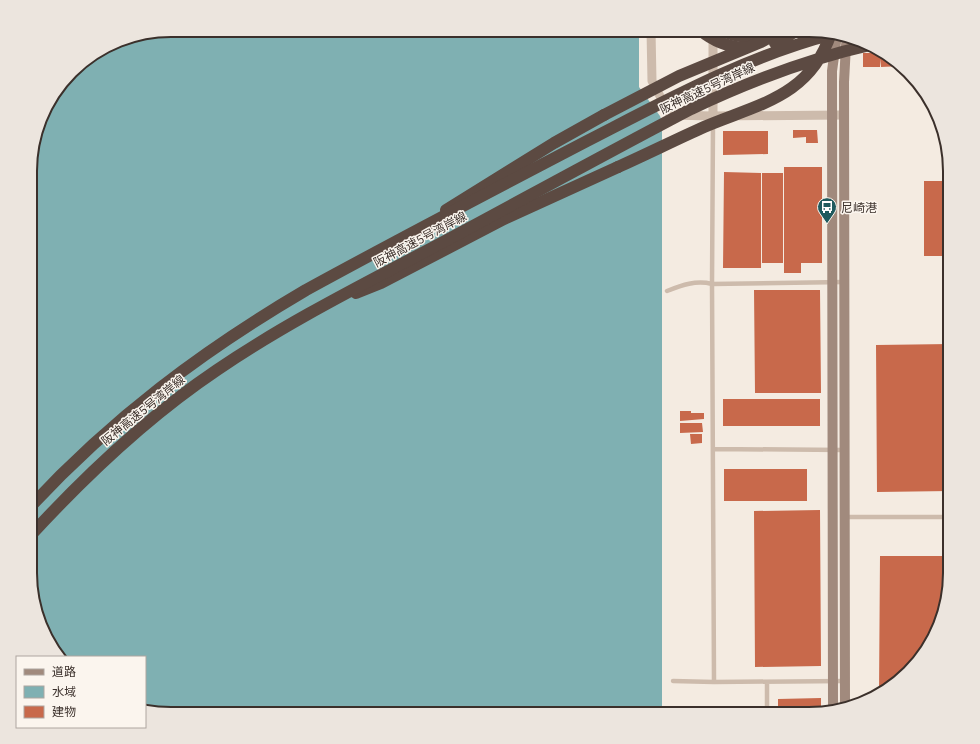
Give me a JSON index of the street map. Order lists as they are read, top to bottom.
{
  "streets": {
    "highway": ["阪神高速5号湾岸線"]
  },
  "places": {
    "bus stop": ["尼崎港"]
  },
  "legend": ["道路", "水域", "建物"]
}
